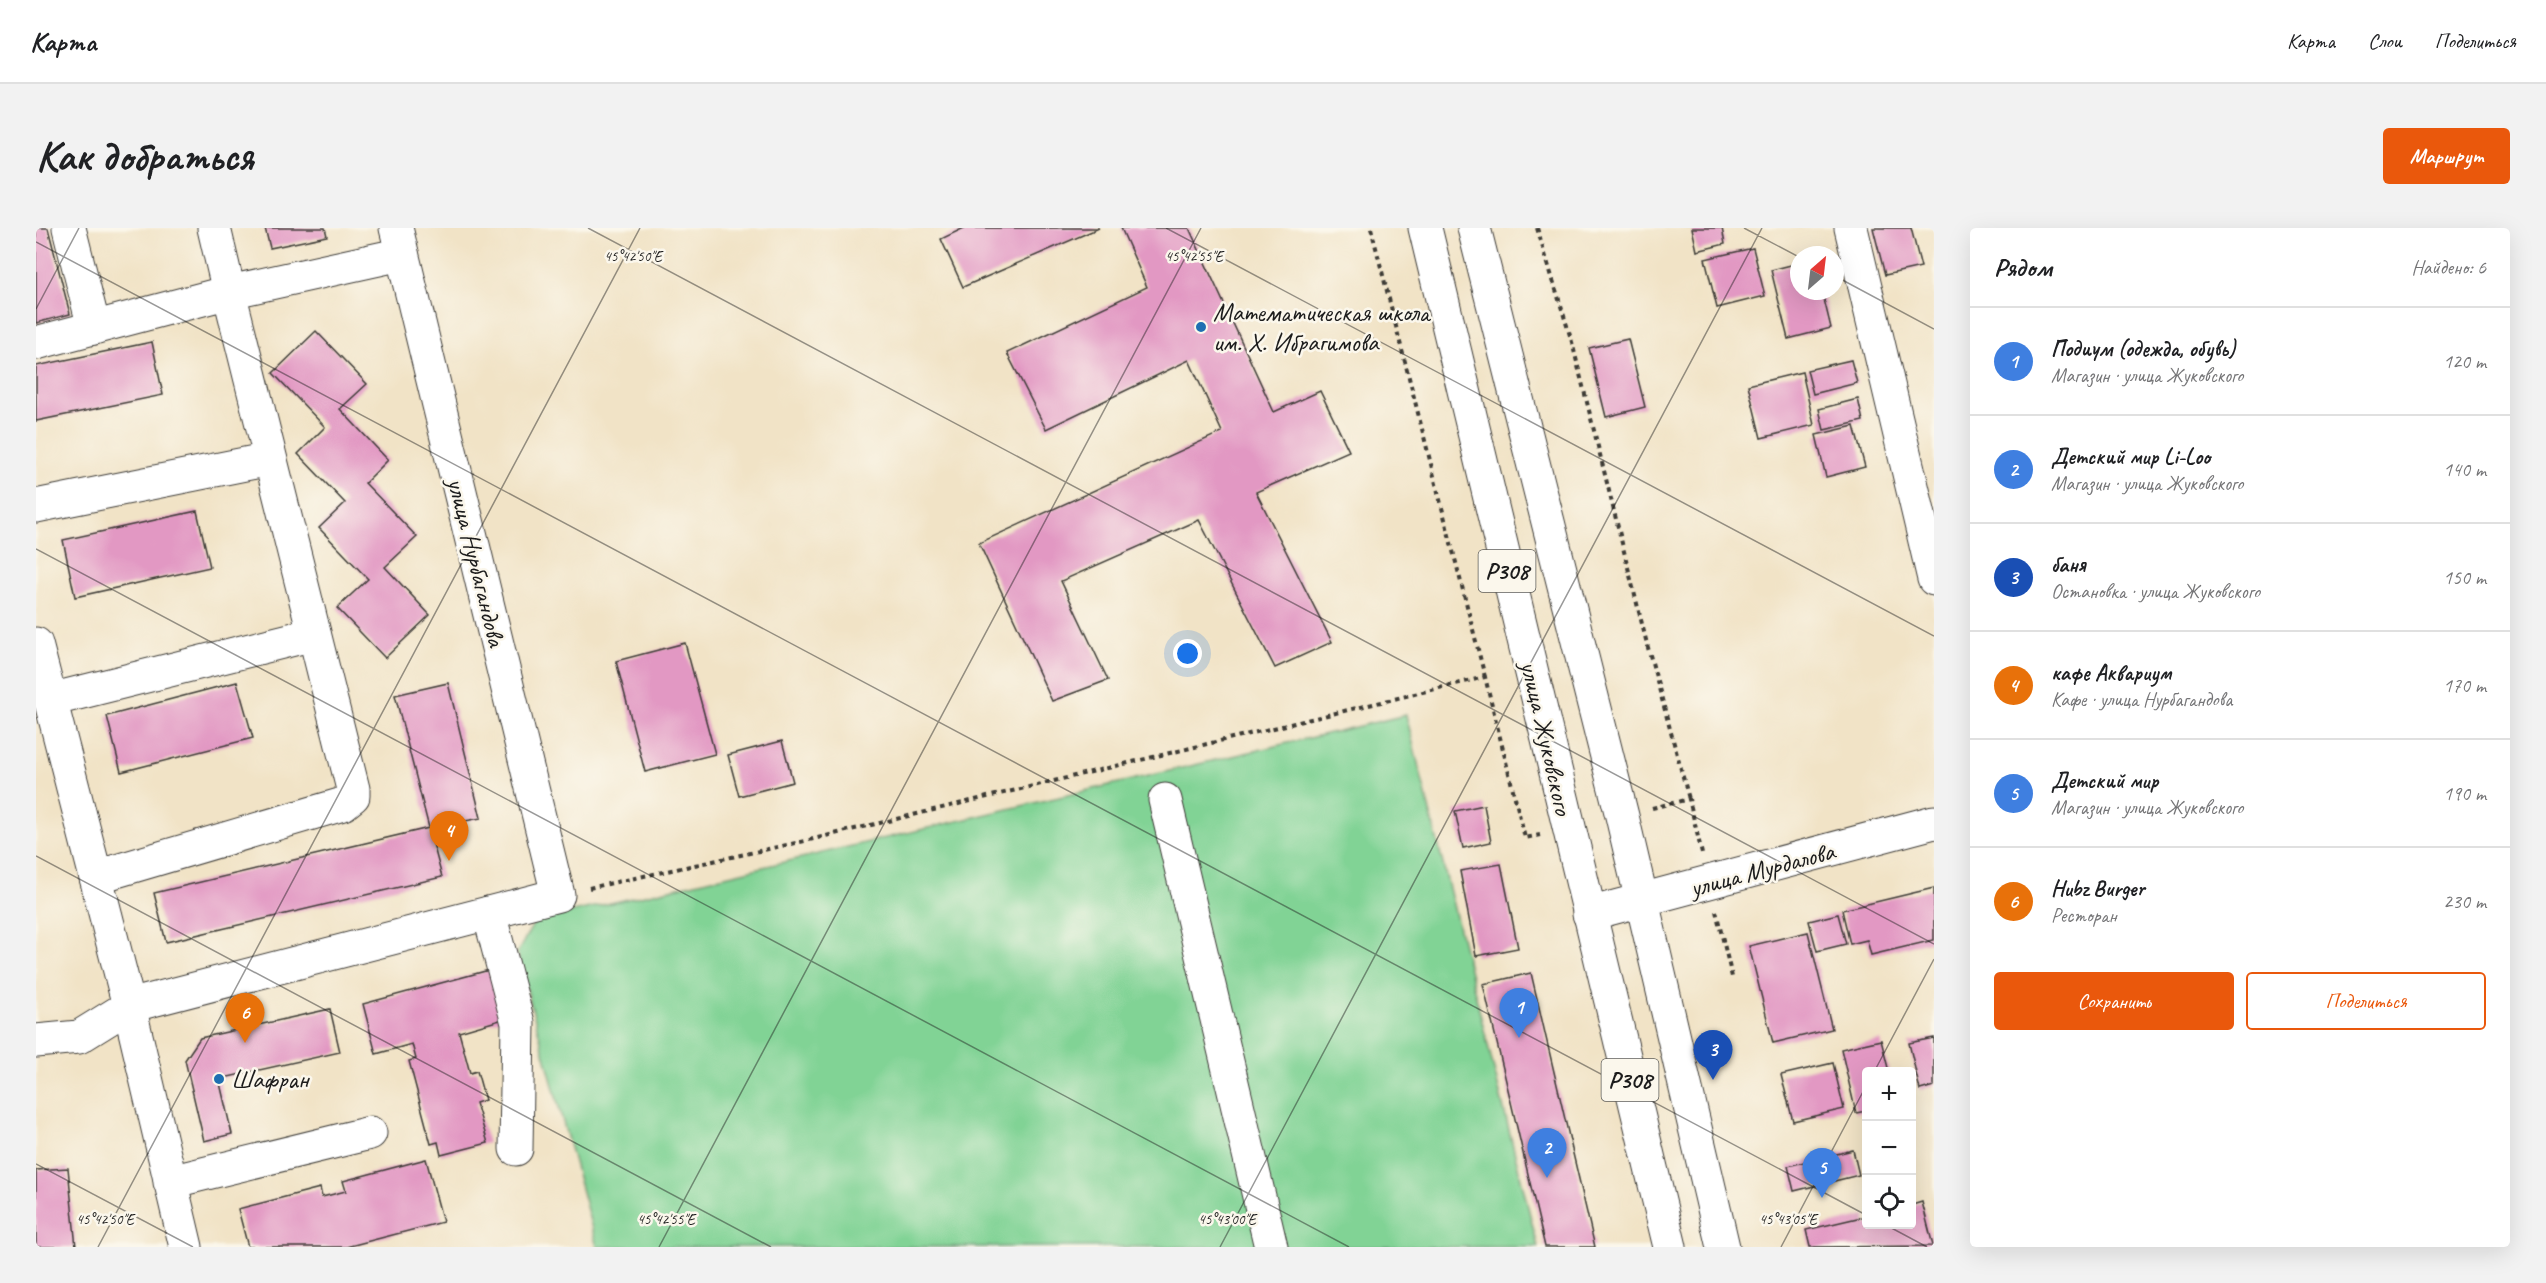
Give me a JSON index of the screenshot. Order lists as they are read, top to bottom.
{
  "streets": {
    "street": [
      "улица Нурбагандова",
      "P308",
      "улица Жуковского",
      "улица Мурдалова"
    ]
  },
  "crossings": [
    ["P308", "улица Мурдалова"],
    ["улица Жуковского", "улица Мурдалова"]
  ],
  "places": ["Математическая школа им. Х. Ибрагимова", "Шафран"],
  "north": "top right",
  "page": {
    "header": "Карта",
    "nav": ["Карта", "Слои", "Поделиться"],
    "buttons": [
      "Маршрут",
      ["Сохранить", "Поделиться"]
    ],
    "title": "Как добраться",
    "heading": ["Рядом", "Найдено: 6"],
    "list": [
      {
        "mark": "1",
        "name": "Подиум (одежда, обувь)",
        "note": "Магазин · улица Жуковского",
        "value": "120 m"
      },
      {
        "mark": "2",
        "name": "Детский мир Li-Loo",
        "note": "Магазин · улица Жуковского",
        "value": "140 m"
      },
      {
        "mark": "3",
        "name": "баня",
        "note": "Остановка · улица Жуковского",
        "value": "150 m"
      },
      {
        "mark": "4",
        "name": "кафе Аквариум",
        "note": "Кафе · улица Нурбагандова",
        "value": "170 m"
      },
      {
        "mark": "5",
        "name": "Детский мир",
        "note": "Магазин · улица Жуковского",
        "value": "190 m"
      },
      {
        "mark": "6",
        "name": "Hubz Burger",
        "note": "Ресторан",
        "value": "230 m"
      }
    ],
    "pins": [
      "4",
      "1",
      "6",
      "3",
      "2",
      "5"
    ],
    "map_buttons": ["+", "−"]
  },
  "coordinates": [
    "45°42'50\"E",
    "45°42'55\"E",
    "45°43'00\"E",
    "45°43'05\"E"
  ]
}
